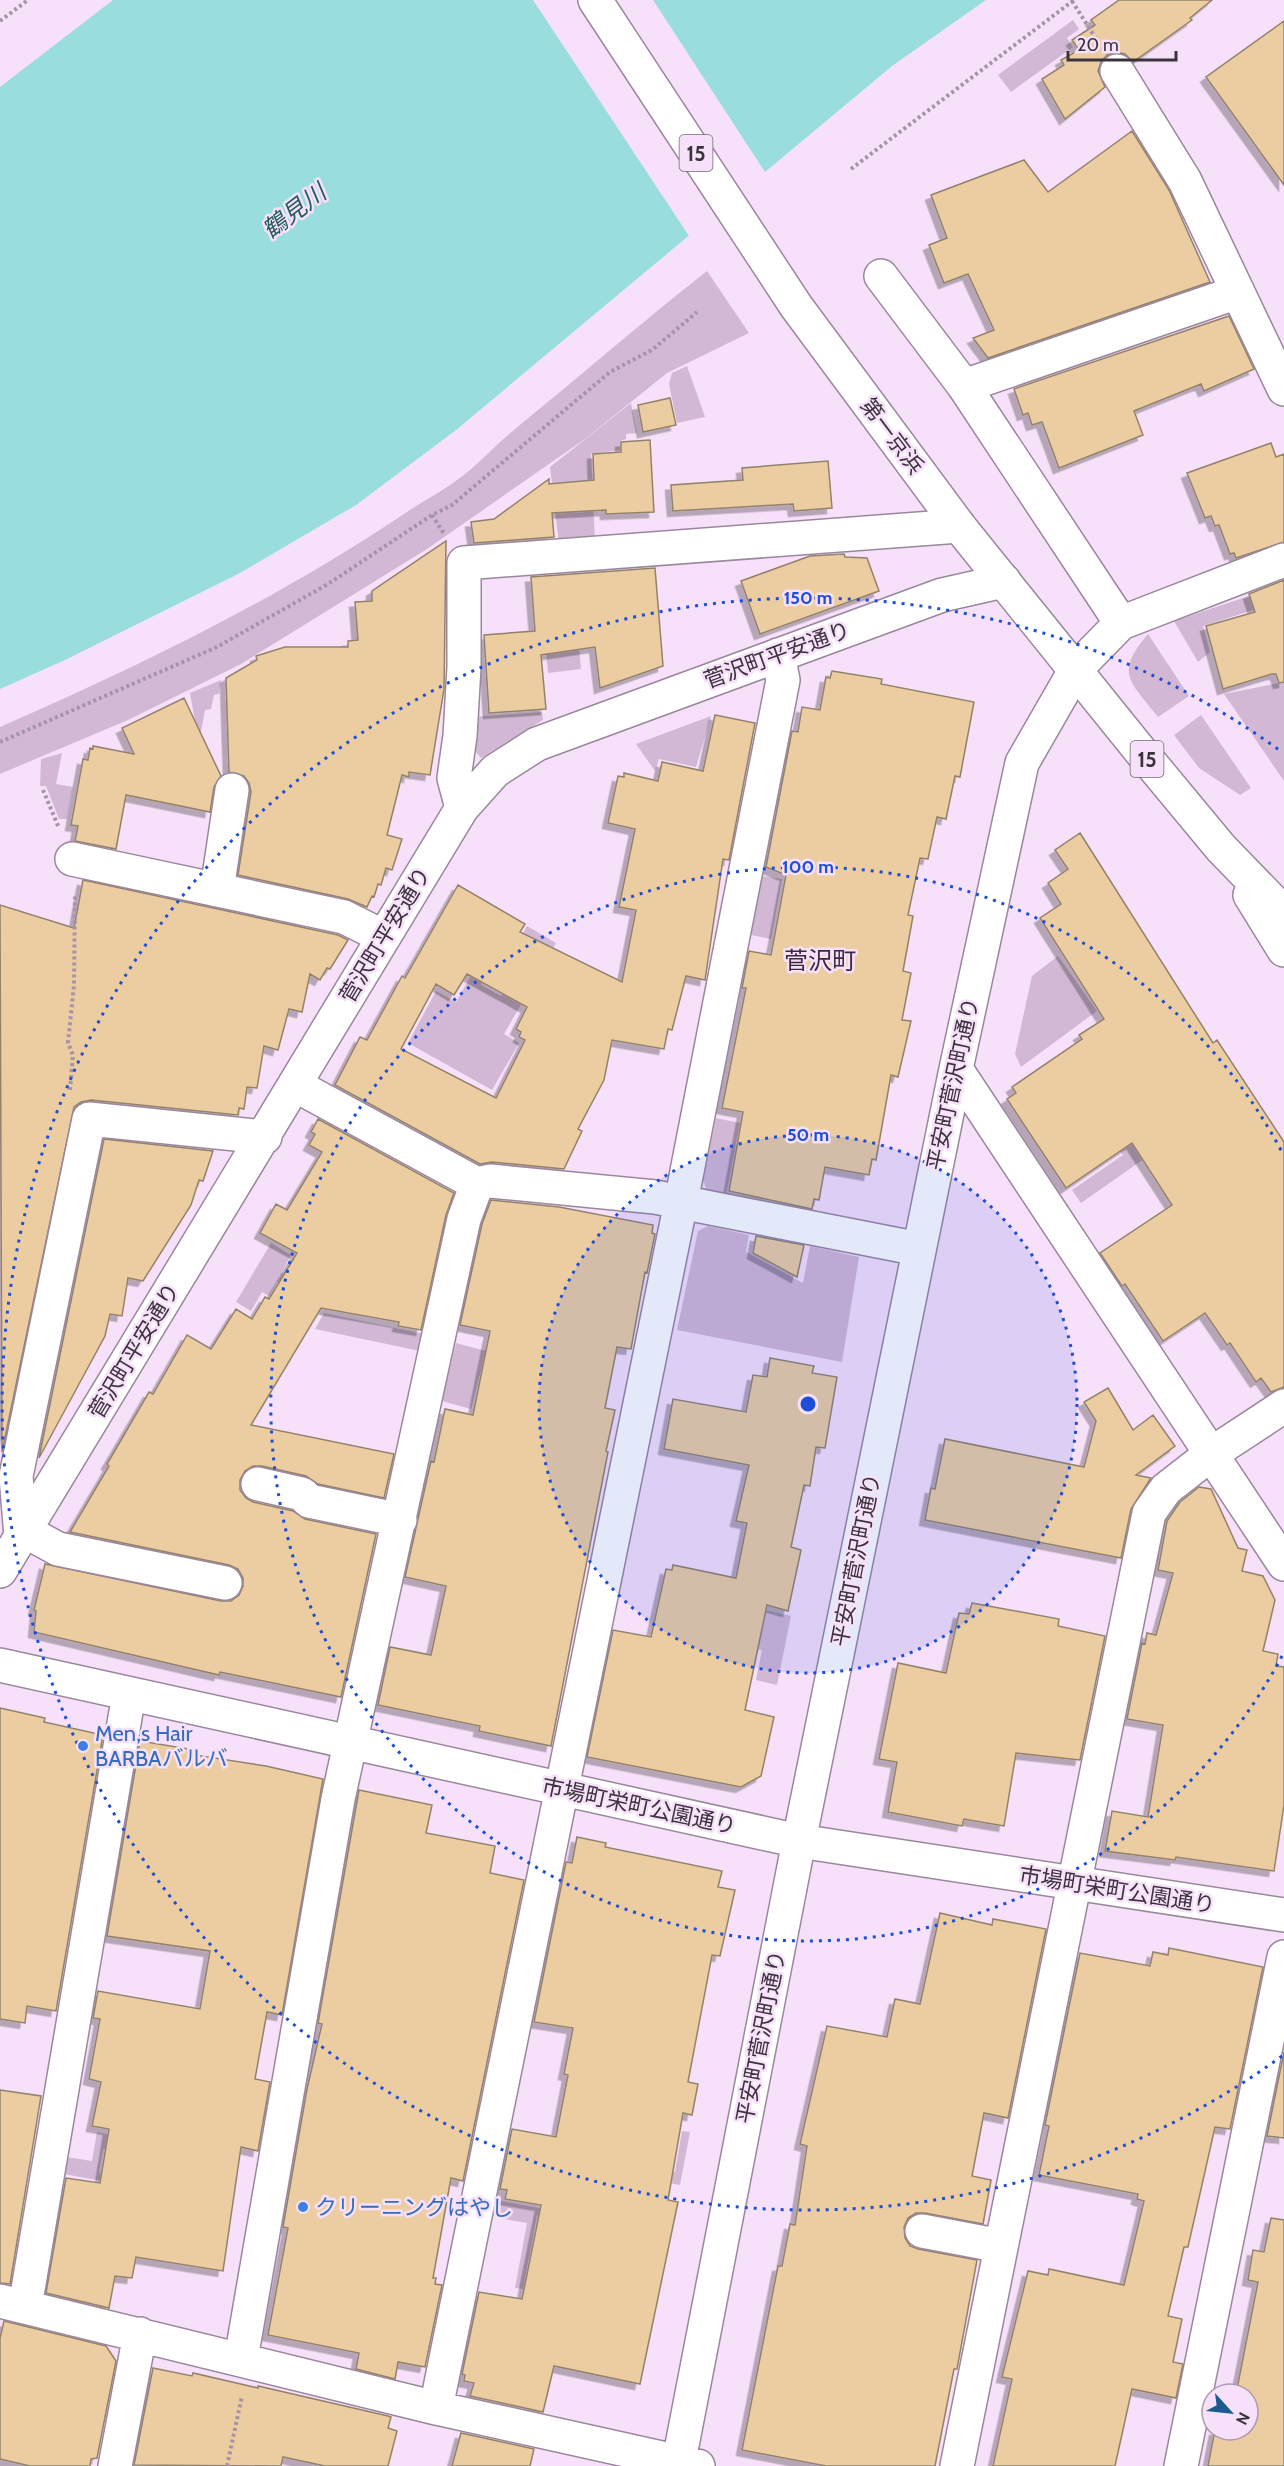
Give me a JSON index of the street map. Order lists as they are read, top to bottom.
{
  "streets": {
    "main road": [
      "15",
      "第一京浜",
      "菅沢町平安通り",
      "平安町菅沢町通り",
      "市場町栄町公園通り"
    ]
  },
  "crossings": [
    ["第一京浜", "菅沢町平安通り"],
    ["第一京浜", "平安町菅沢町通り"],
    ["平安町菅沢町通り", "市場町栄町公園通り"]
  ],
  "districts": ["菅沢町"],
  "water": ["鶴見川"],
  "places": ["Men,s Hair BARBAバルバ", "クリーニングはやし"],
  "scale_bar": "20 m",
  "north": "bottom right",
  "rings": ["150 m", "100 m", "50 m"]
}
